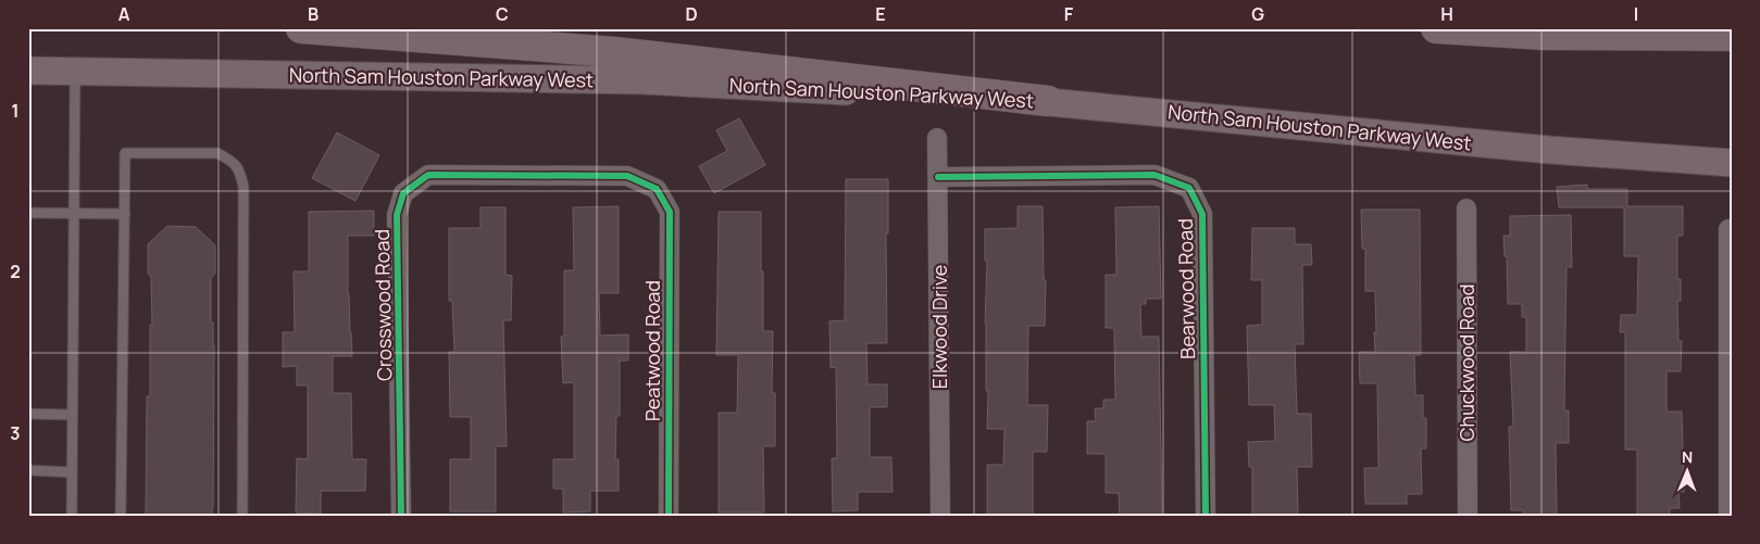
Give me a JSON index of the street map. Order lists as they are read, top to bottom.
{
  "streets": {
    "main road": ["North Sam Houston Parkway West"],
    "street": [
      "Bearwood Road",
      "Crosswood Road",
      "Elkwood Drive",
      "Peatwood Road",
      "Chuckwood Road"
    ]
  },
  "crossings": [
    ["Bearwood Road", "Elkwood Drive"],
    ["Crosswood Road", "Peatwood Road"]
  ],
  "north": "top",
  "grid": {
    "columns": [
      "A",
      "B",
      "C",
      "D",
      "E",
      "F",
      "G",
      "H",
      "I"
    ],
    "rows": ["1", "2", "3"]
  }
}
